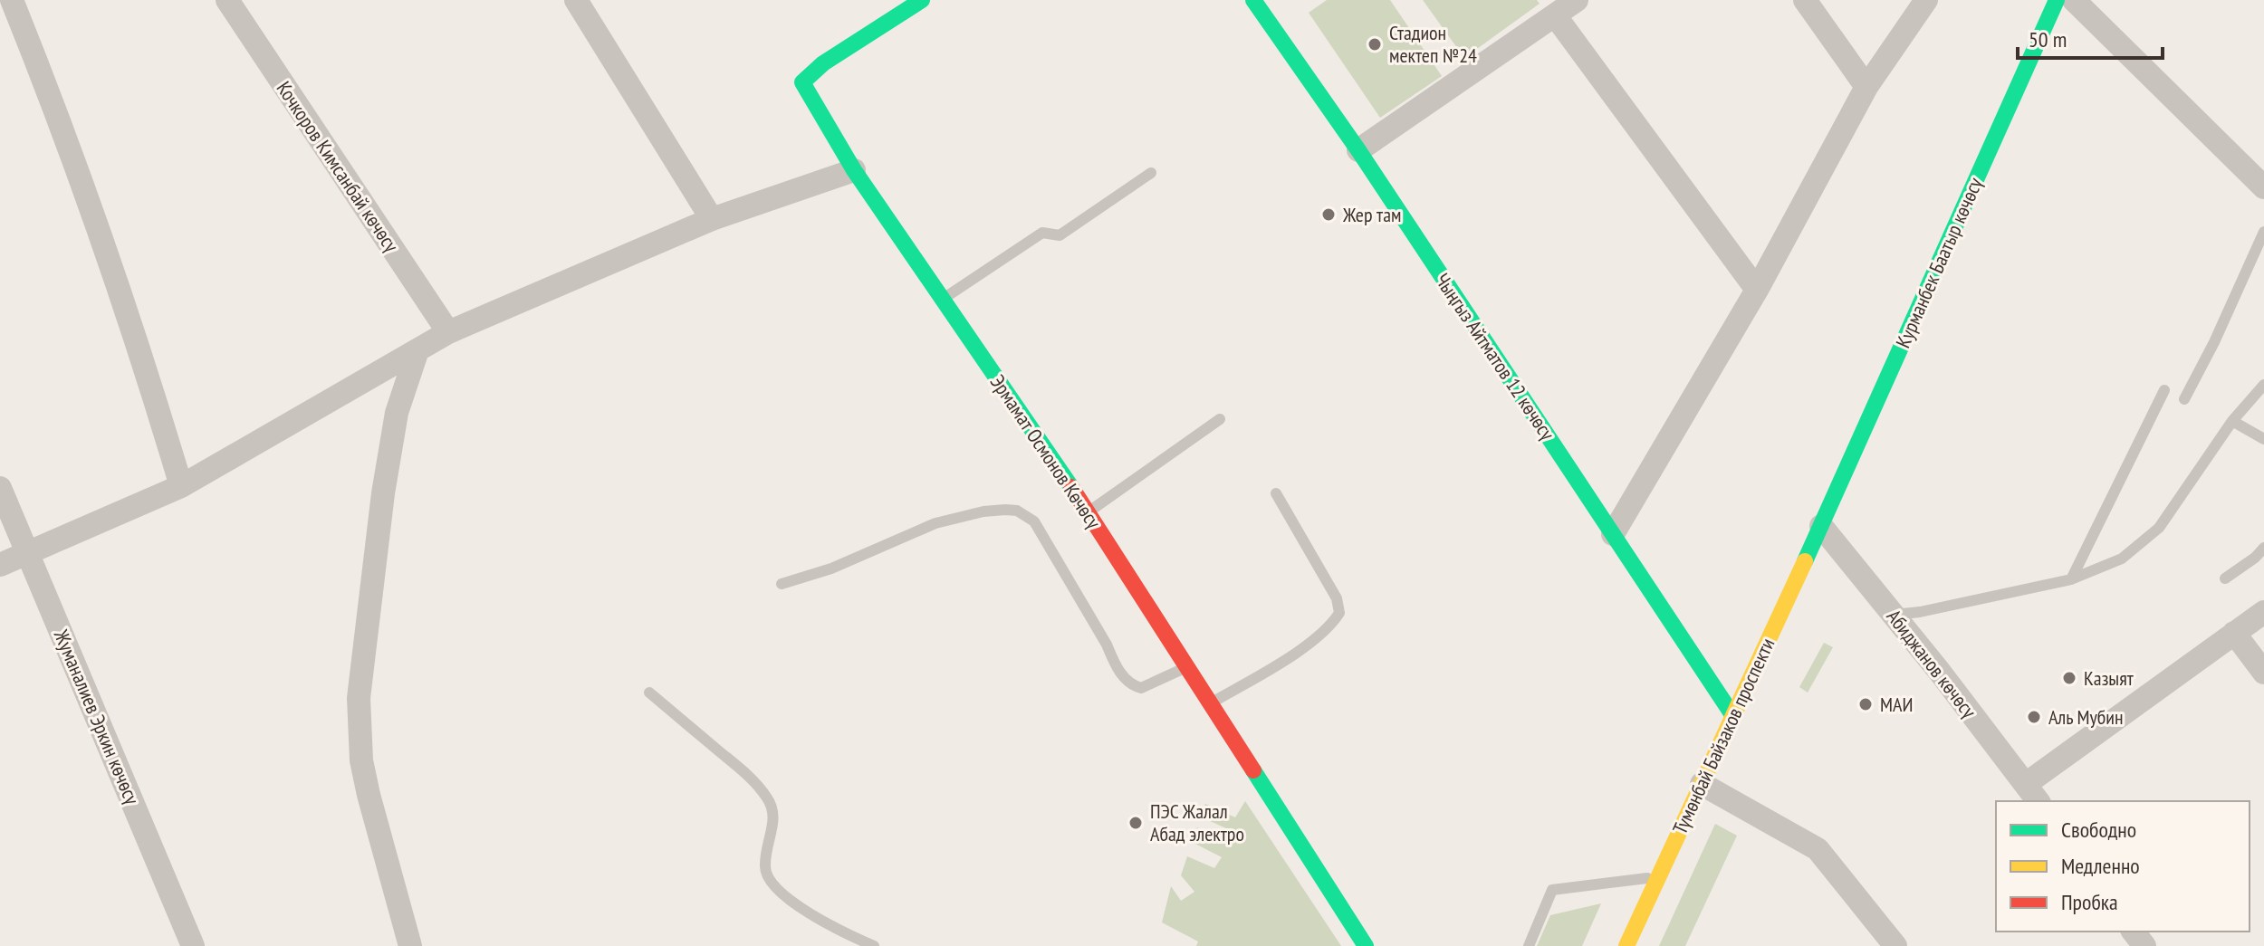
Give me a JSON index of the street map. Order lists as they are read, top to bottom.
{
  "streets": {
    "main road": [
      "Курманбек Баатыр көчөсү",
      "Чыңгыз Айтматов 12 көчөсү",
      "Эрмамат Осмонов Көчөсү",
      "Түмөнбай Байзаков проспекти"
    ],
    "street": ["Кочкоров Кимсанбай көчөсү", "Абиджанов көчөсү", "Жуманалиев Эркин көчөсү"]
  },
  "crossings": [
    ["Курманбек Баатыр көчөсү", "Абиджанов көчөсү"],
    ["Курманбек Баатыр көчөсү", "Түмөнбай Байзаков проспекти"],
    ["Чыңгыз Айтматов 12 көчөсү", "Түмөнбай Байзаков проспекти"],
    ["Абиджанов көчөсү", "Түмөнбай Байзаков проспекти"]
  ],
  "places": [
    "Стадион мектеп №24",
    "Жер там",
    "Казыят",
    "МАИ",
    "Аль Мубин",
    "ПЭС Жалал Абад электро"
  ],
  "legend": ["Свободно", "Медленно", "Пробка"],
  "scale_bar": "50 m"
}
